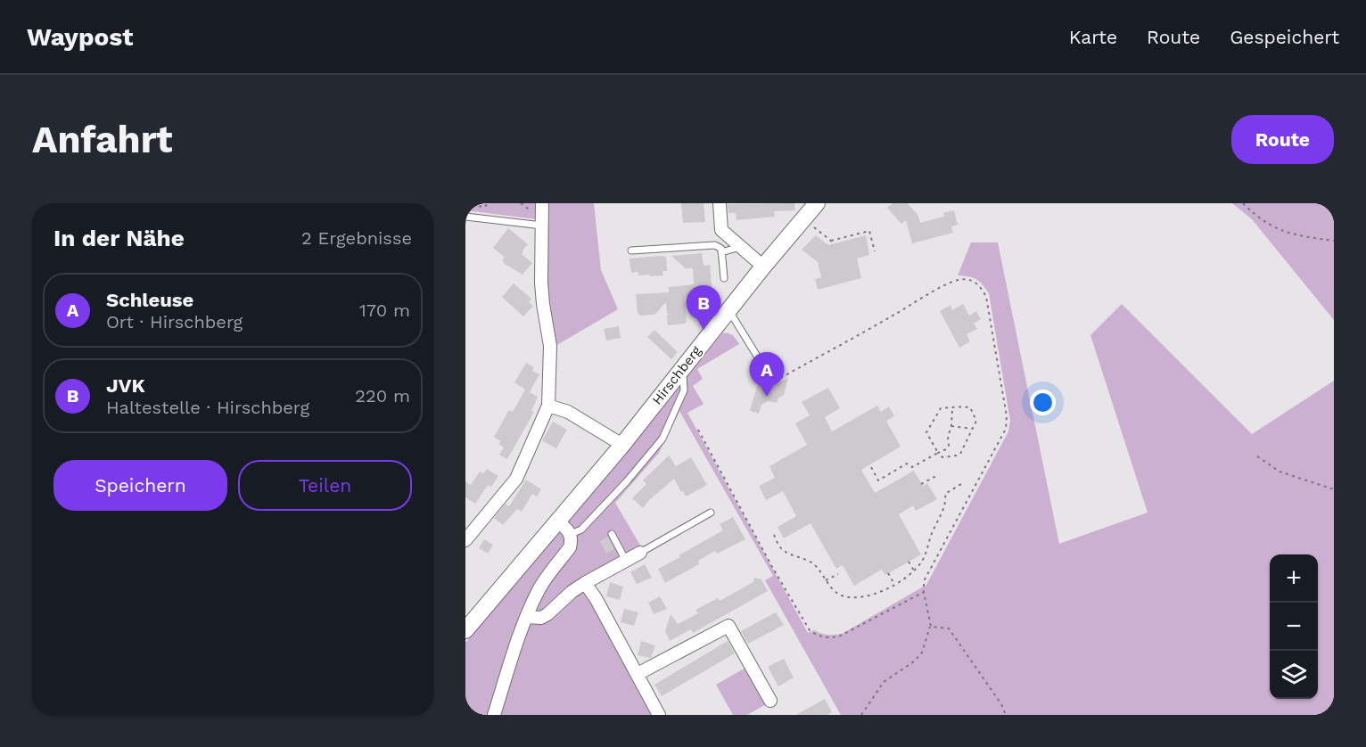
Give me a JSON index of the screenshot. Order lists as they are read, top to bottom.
{
  "streets": {
    "street": ["Hirschberg"]
  },
  "page": {
    "header": "Waypost",
    "nav": ["Karte", "Route", "Gespeichert"],
    "buttons": [
      "Route",
      ["Speichern", "Teilen"]
    ],
    "title": "Anfahrt",
    "heading": ["In der Nähe", "2 Ergebnisse"],
    "list": [
      {
        "mark": "A",
        "name": "Schleuse",
        "note": "Ort · Hirschberg",
        "value": "170 m"
      },
      {
        "mark": "B",
        "name": "JVK",
        "note": "Haltestelle · Hirschberg",
        "value": "220 m"
      }
    ],
    "pins": ["B", "A"],
    "map_buttons": ["+", "−"]
  }
}
